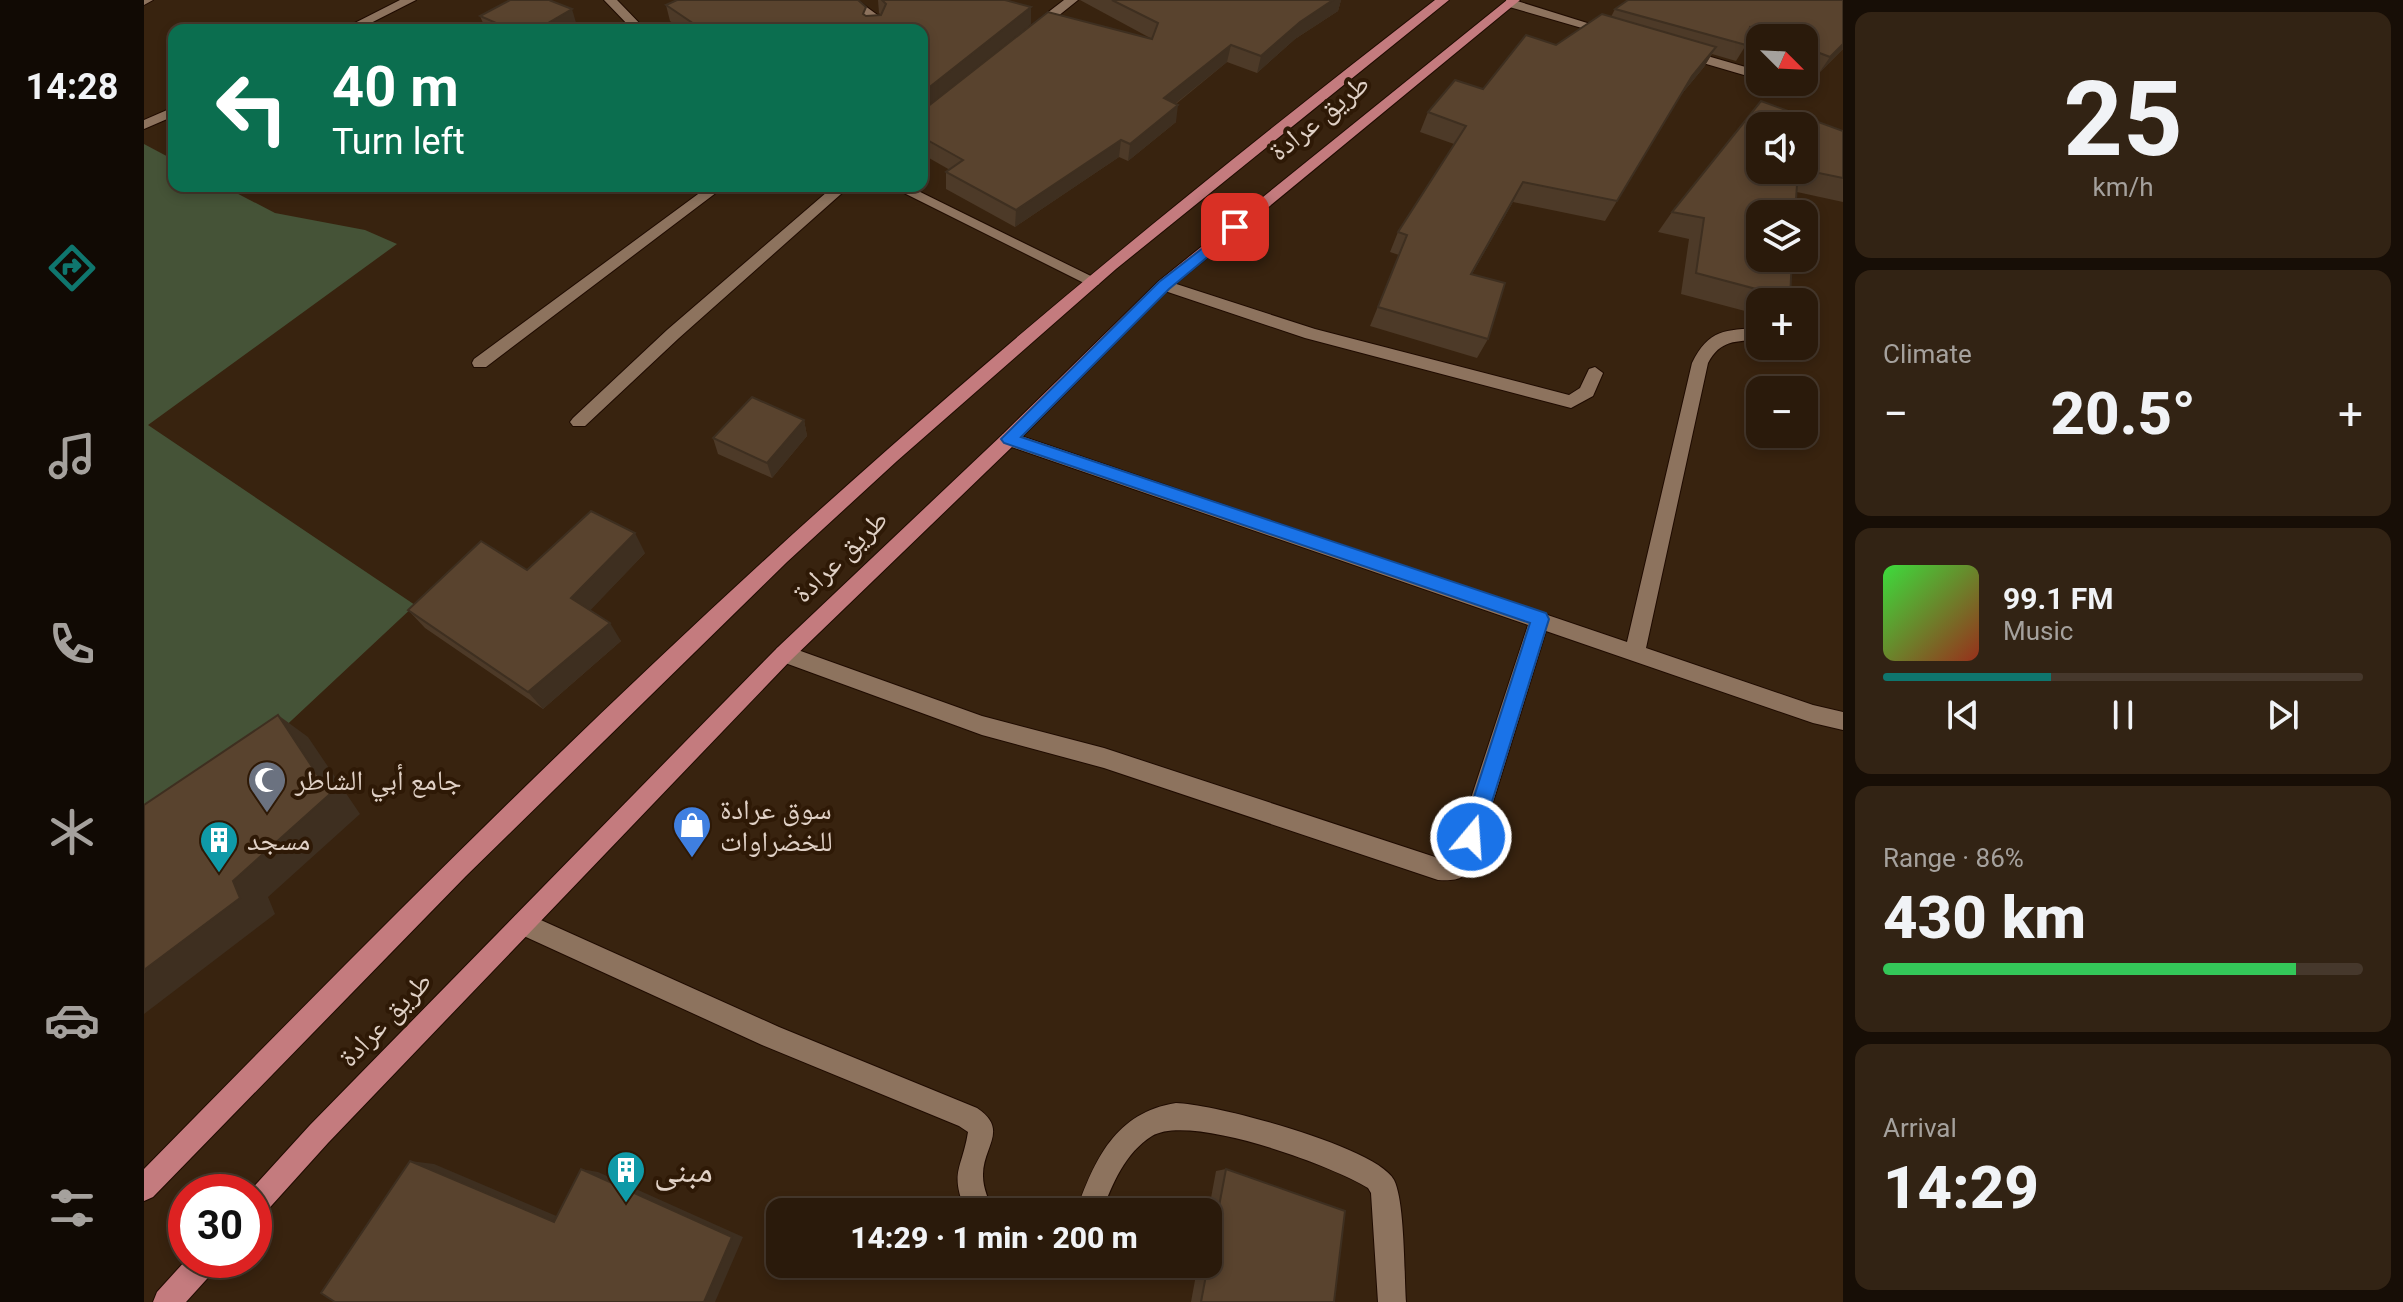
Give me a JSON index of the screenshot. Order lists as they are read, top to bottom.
{
  "streets": {
    "main road": ["طريق عرادة"]
  },
  "places": {
    "mosque": ["جامع أبي الشاطر"],
    "shop": ["سوق عرادة للخضراوات"],
    "building": ["مسجد", "مبنى"]
  },
  "north": "bottom right",
  "page": {
    "tabs": "14:28",
    "tile": [
      ["25", "km/h"],
      "Climate",
      ["Range · 86%", "430 km"],
      ["Arrival", "14:29"]
    ],
    "map_buttons": ["+", "−"],
    "turn": ["40 m", "Turn left"],
    "heat": ["−", "20.5°", "+"],
    "song": ["99.1 FM", "Music"],
    "limit": "30",
    "trip": "14:29 · 1 min · 200 m"
  }
}
